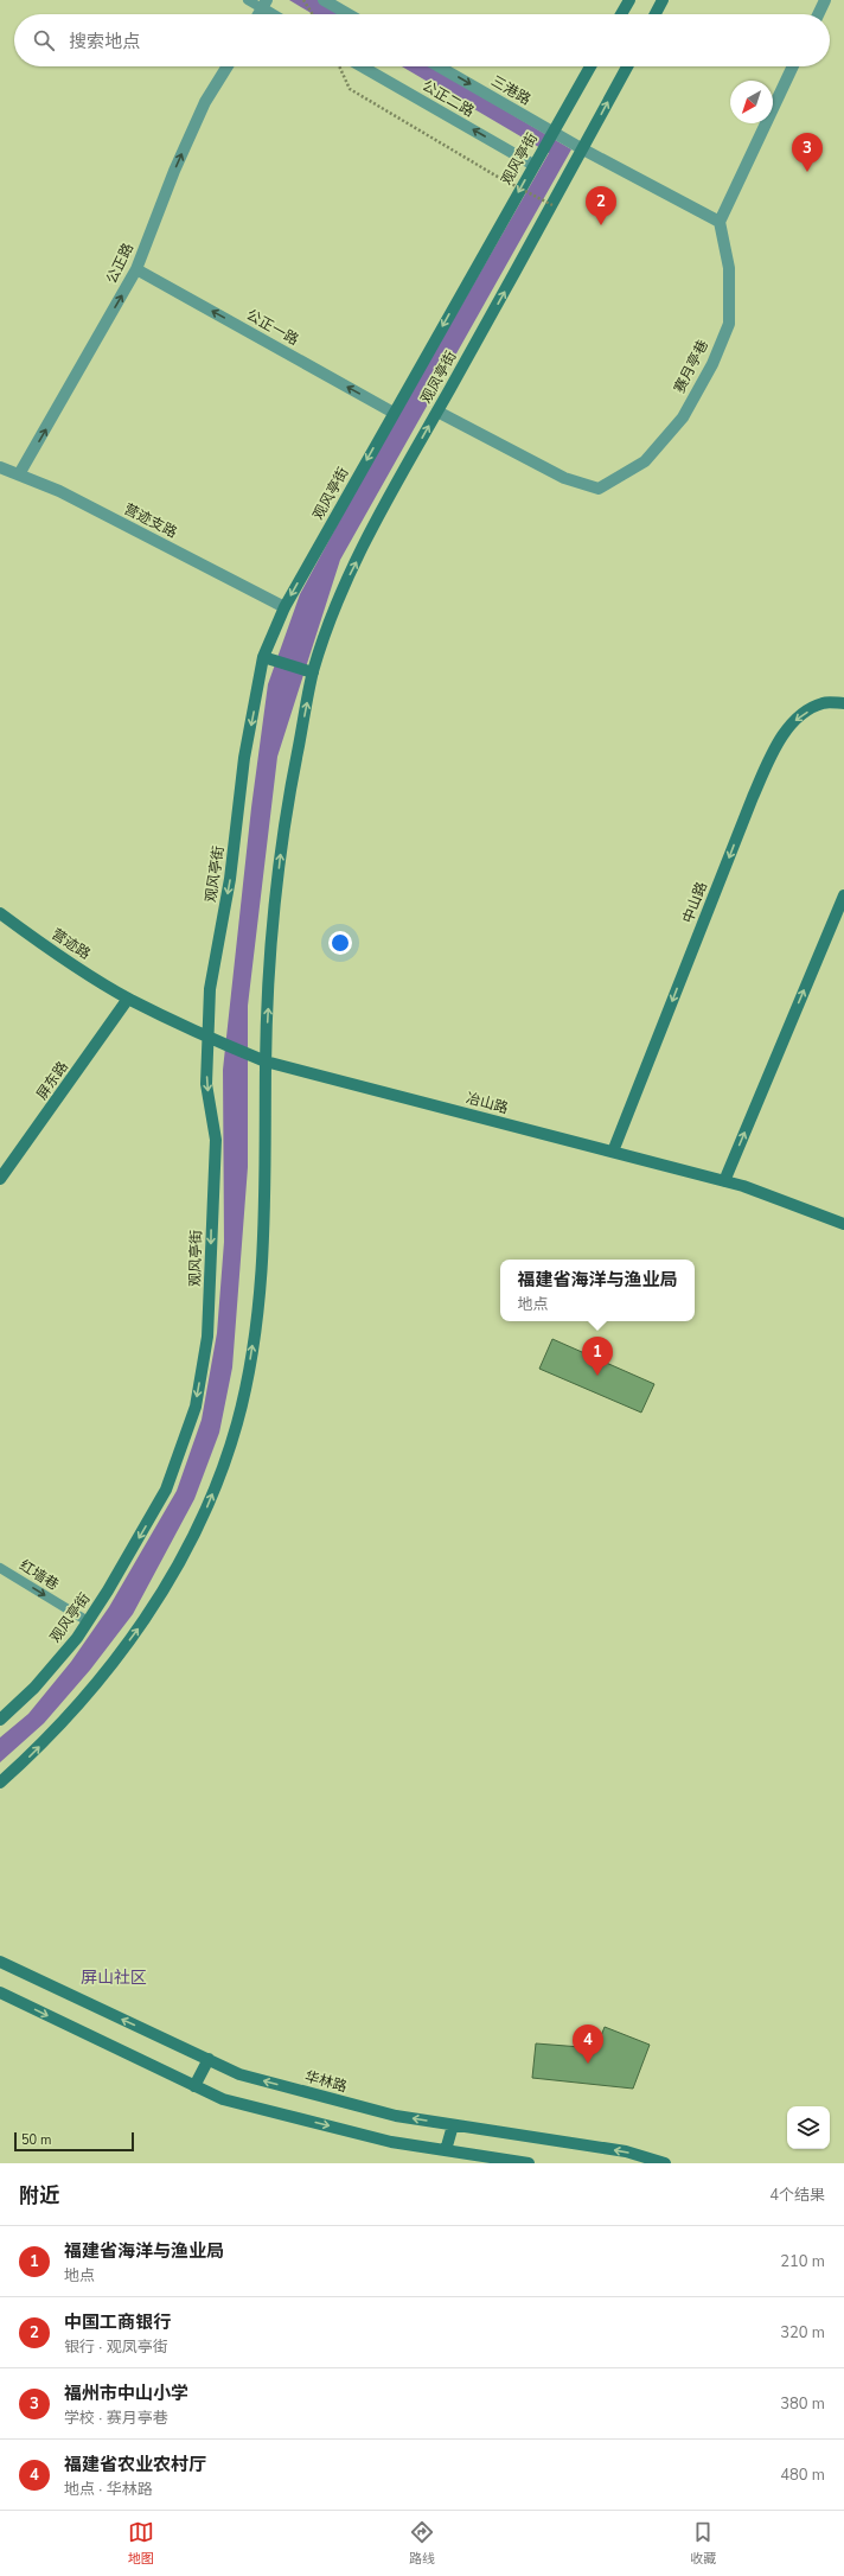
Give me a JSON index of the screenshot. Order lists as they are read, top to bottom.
{
  "streets": {
    "street": [
      "三港路",
      "公正二路",
      "观风亭街",
      "公正路",
      "公正一路",
      "赛月亭巷",
      "观凤亭街",
      "营迹支路",
      "中山路",
      "营迹路",
      "屏东路",
      "冶山路",
      "华林路"
    ],
    "lane": ["红墙巷"]
  },
  "crossings": [
    ["三港路", "观风亭街"],
    ["三港路", "赛月亭巷"],
    ["三港路", "观凤亭街"],
    ["公正二路", "观风亭街"],
    ["观风亭街", "公正一路"],
    ["观风亭街", "营迹支路"],
    ["观风亭街", "冶山路"],
    ["观风亭街", "红墙巷"],
    ["公正路", "公正一路"],
    ["公正路", "营迹支路"],
    ["赛月亭巷", "观凤亭街"],
    ["观凤亭街", "冶山路"],
    ["中山路", "冶山路"],
    ["营迹路", "屏东路"],
    ["营迹路", "冶山路"],
    ["屏东路", "冶山路"]
  ],
  "one_way": [
    "三港路",
    "公正二路",
    "公正路",
    "公正一路",
    "观凤亭街",
    "中山路",
    "红墙巷"
  ],
  "districts": ["屏山社区"],
  "scale_bar": "50 m",
  "north": "bottom left",
  "page": {
    "search": "搜索地点",
    "pins": [
      "3",
      "2",
      "1",
      "4"
    ],
    "popup": ["福建省海洋与渔业局", "地点"],
    "scale": "50 m",
    "heading": ["附近", "4个结果"],
    "list": [
      {
        "mark": "1",
        "name": "福建省海洋与渔业局",
        "note": "地点",
        "value": "210 m"
      },
      {
        "mark": "2",
        "name": "中国工商银行",
        "note": "银行 · 观凤亭街",
        "value": "320 m"
      },
      {
        "mark": "3",
        "name": "福州市中山小学",
        "note": "学校 · 赛月亭巷",
        "value": "380 m"
      },
      {
        "mark": "4",
        "name": "福建省农业农村厅",
        "note": "地点 · 华林路",
        "value": "480 m"
      }
    ],
    "nav": ["地图", "路线", "收藏"]
  }
}
